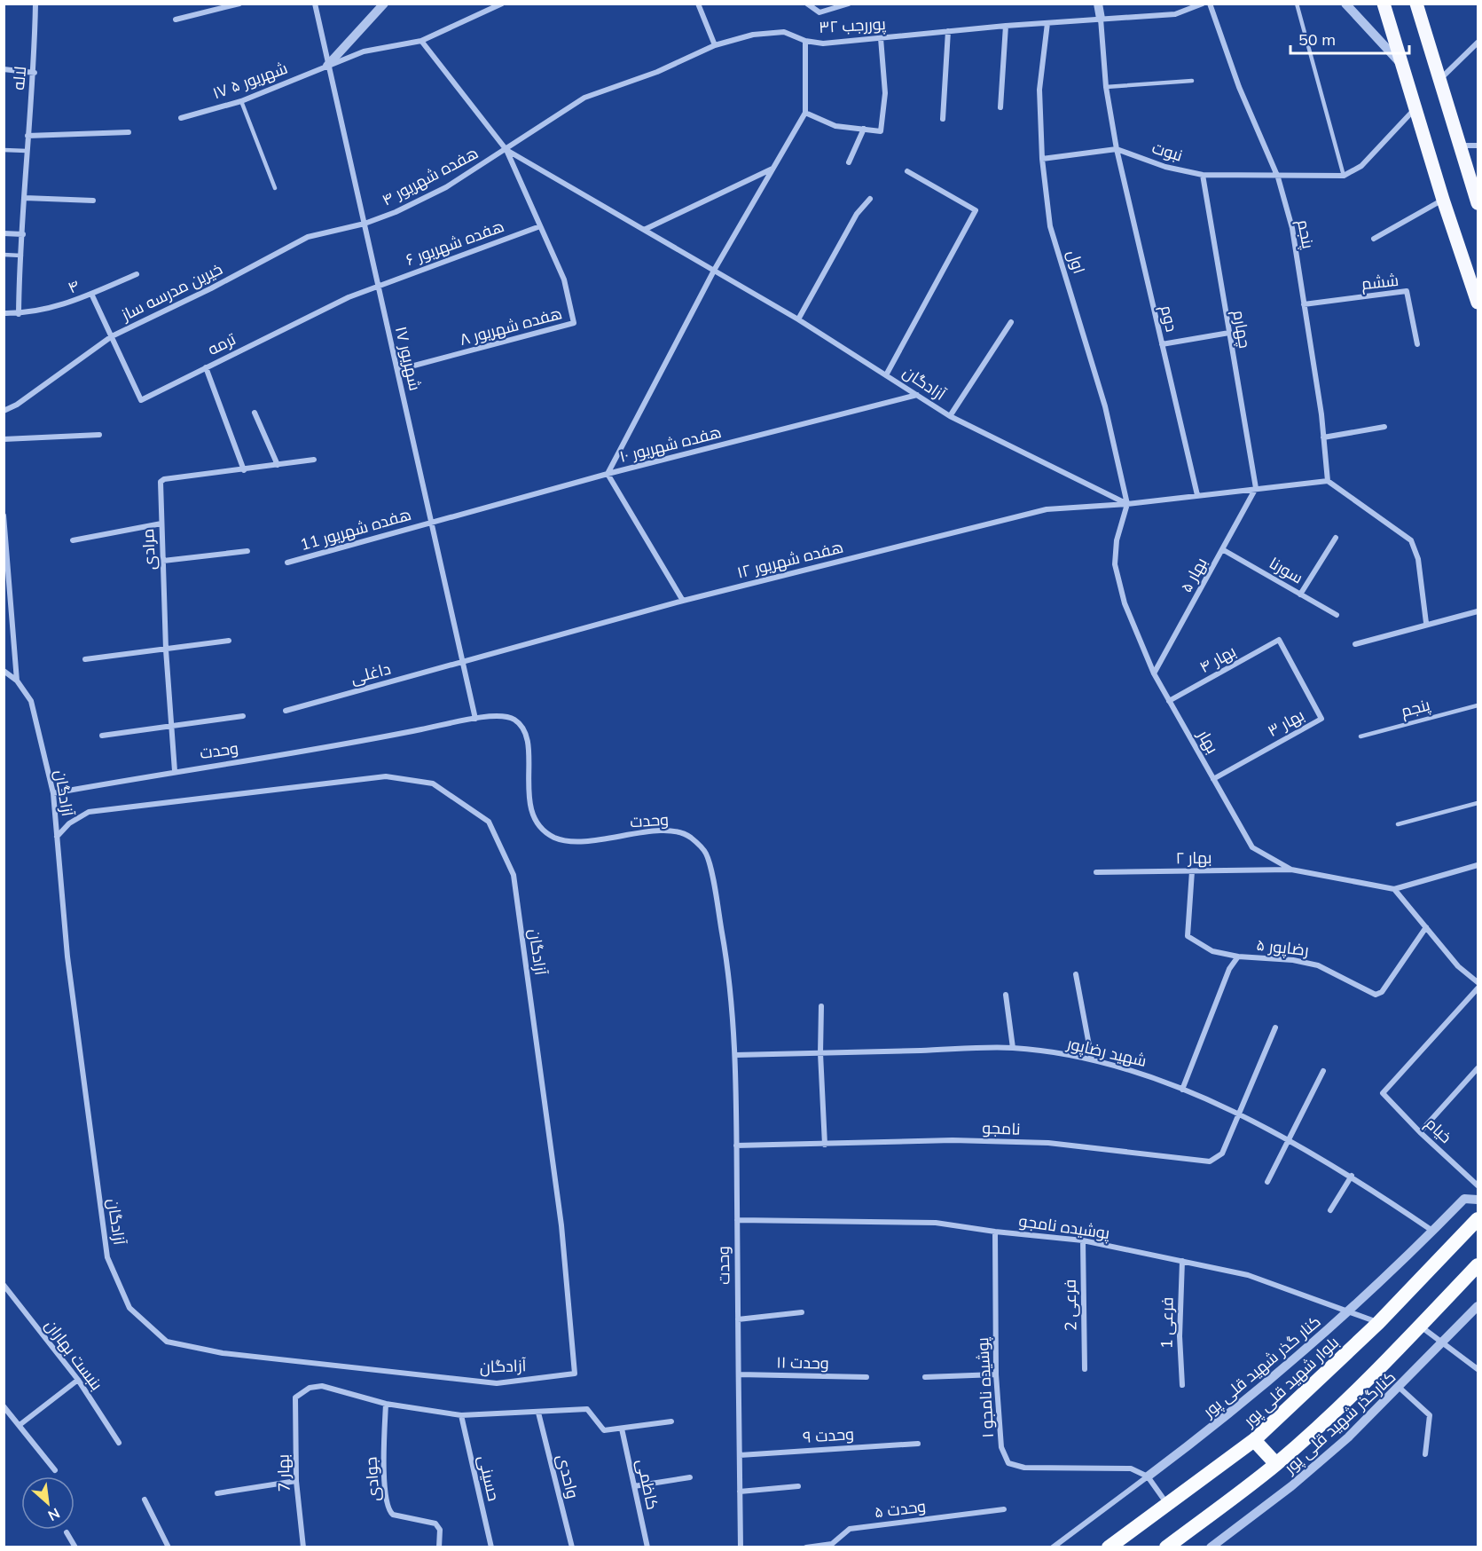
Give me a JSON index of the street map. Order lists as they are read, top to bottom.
{
  "streets": {
    "highway": ["بلوار شهید قلی پور"],
    "street": [
      "پوررجب ۳۲",
      "لاله",
      "۱۷ شهریور ۵",
      "نبوت",
      "هفده شهریور ۴",
      "پنجم",
      "هفده شهریور ۶",
      "اول",
      "ششم",
      "۴",
      "خیرین مدرسه ساز",
      "دوم",
      "هفده شهریور ۸",
      "چهارم",
      "ترمه",
      "۱۷ شهریور",
      "آزادگان",
      "هفده شهریور ۱۰",
      "هفده شهریور 11",
      "مرادی",
      "هفده شهریور ۱۲",
      "سورنا",
      "بهار ۵",
      "بهار ۴",
      "داغلی",
      "بهار ۳",
      "بهار",
      "وحدت",
      "بهار ۲",
      "رضاپور ۵",
      "شهید رضاپور",
      "نامجو",
      "خیام",
      "پوشیده نامجو",
      "فرعی 2",
      "فرعی 1",
      "بنبست بهاران",
      "وحدت ۱۱",
      "کنار گذر شهید قلی پور",
      "پوشیده نامجو ۱",
      "کنارگذر شهید قلی پور",
      "وحدت ۹",
      "بهار 7",
      "واحدی",
      "حسینی",
      "جوادی",
      "کاظمی",
      "وحدت ۵"
    ]
  },
  "crossings": [
    ["پوررجب ۳۲", "هفده شهریور ۴"],
    ["پوررجب ۳۲", "اول"],
    ["پوررجب ۳۲", "هفده شهریور ۸"],
    ["پوررجب ۳۲", "آزادگان"],
    ["لاله", "۴"],
    ["۱۷ شهریور ۵", "۱۷ شهریور"],
    ["نبوت", "پنجم"],
    ["نبوت", "دوم"],
    ["نبوت", "چهارم"],
    ["هفده شهریور ۴", "خیرین مدرسه ساز"],
    ["هفده شهریور ۴", "هفده شهریور ۸"],
    ["هفده شهریور ۴", "۱۷ شهریور"],
    ["هفده شهریور ۴", "آزادگان"],
    ["پنجم", "ششم"],
    ["پنجم", "هفده شهریور ۱۲"],
    ["هفده شهریور ۶", "هفده شهریور ۸"],
    ["هفده شهریور ۶", "ترمه"],
    ["هفده شهریور ۶", "۱۷ شهریور"],
    ["اول", "آزادگان"],
    ["اول", "هفده شهریور ۱۲"],
    ["اول", "بهار"],
    ["خیرین مدرسه ساز", "ترمه"],
    ["خیرین مدرسه ساز", "۱۷ شهریور"],
    ["دوم", "هفده شهریور ۱۲"],
    ["هفده شهریور ۸", "۱۷ شهریور"],
    ["هفده شهریور ۸", "آزادگان"],
    ["چهارم", "هفده شهریور ۱۲"],
    ["چهارم", "بهار ۵"],
    ["ترمه", "۱۷ شهریور"],
    ["۱۷ شهریور", "هفده شهریور ۱۰"],
    ["۱۷ شهریور", "هفده شهریور 11"],
    ["۱۷ شهریور", "هفده شهریور ۱۲"],
    ["۱۷ شهریور", "داغلی"],
    ["۱۷ شهریور", "وحدت"],
    ["آزادگان", "هفده شهریور ۱۰"],
    ["آزادگان", "هفده شهریور ۱۲"],
    ["آزادگان", "بهار"],
    ["آزادگان", "وحدت"],
    ["هفده شهریور ۱۰", "هفده شهریور 11"],
    ["مرادی", "وحدت"],
    ["هفده شهریور ۱۲", "بهار ۵"],
    ["هفده شهریور ۱۲", "داغلی"],
    ["هفده شهریور ۱۲", "بهار"],
    ["سورنا", "بهار ۵"],
    ["بهار ۵", "بهار"],
    ["بهار ۴", "بهار ۳"],
    ["بهار ۴", "بهار"],
    ["بهار ۳", "بهار"],
    ["بهار", "بهار ۲"],
    ["وحدت", "شهید رضاپور"],
    ["وحدت", "نامجو"],
    ["وحدت", "پوشیده نامجو"],
    ["وحدت", "وحدت ۱۱"],
    ["وحدت", "وحدت ۹"],
    ["رضاپور ۵", "شهید رضاپور"],
    ["شهید رضاپور", "نامجو"],
    ["شهید رضاپور", "کنار گذر شهید قلی پور"],
    ["پوشیده نامجو", "فرعی 2"],
    ["پوشیده نامجو", "فرعی 1"],
    ["پوشیده نامجو", "کنار گذر شهید قلی پور"],
    ["پوشیده نامجو", "بلوار شهید قلی پور"],
    ["پوشیده نامجو", "پوشیده نامجو ۱"],
    ["کنار گذر شهید قلی پور", "پوشیده نامجو ۱"],
    ["بهار 7", "جوادی"]
  ],
  "scale_bar": "50 m",
  "north": "bottom right"
}
